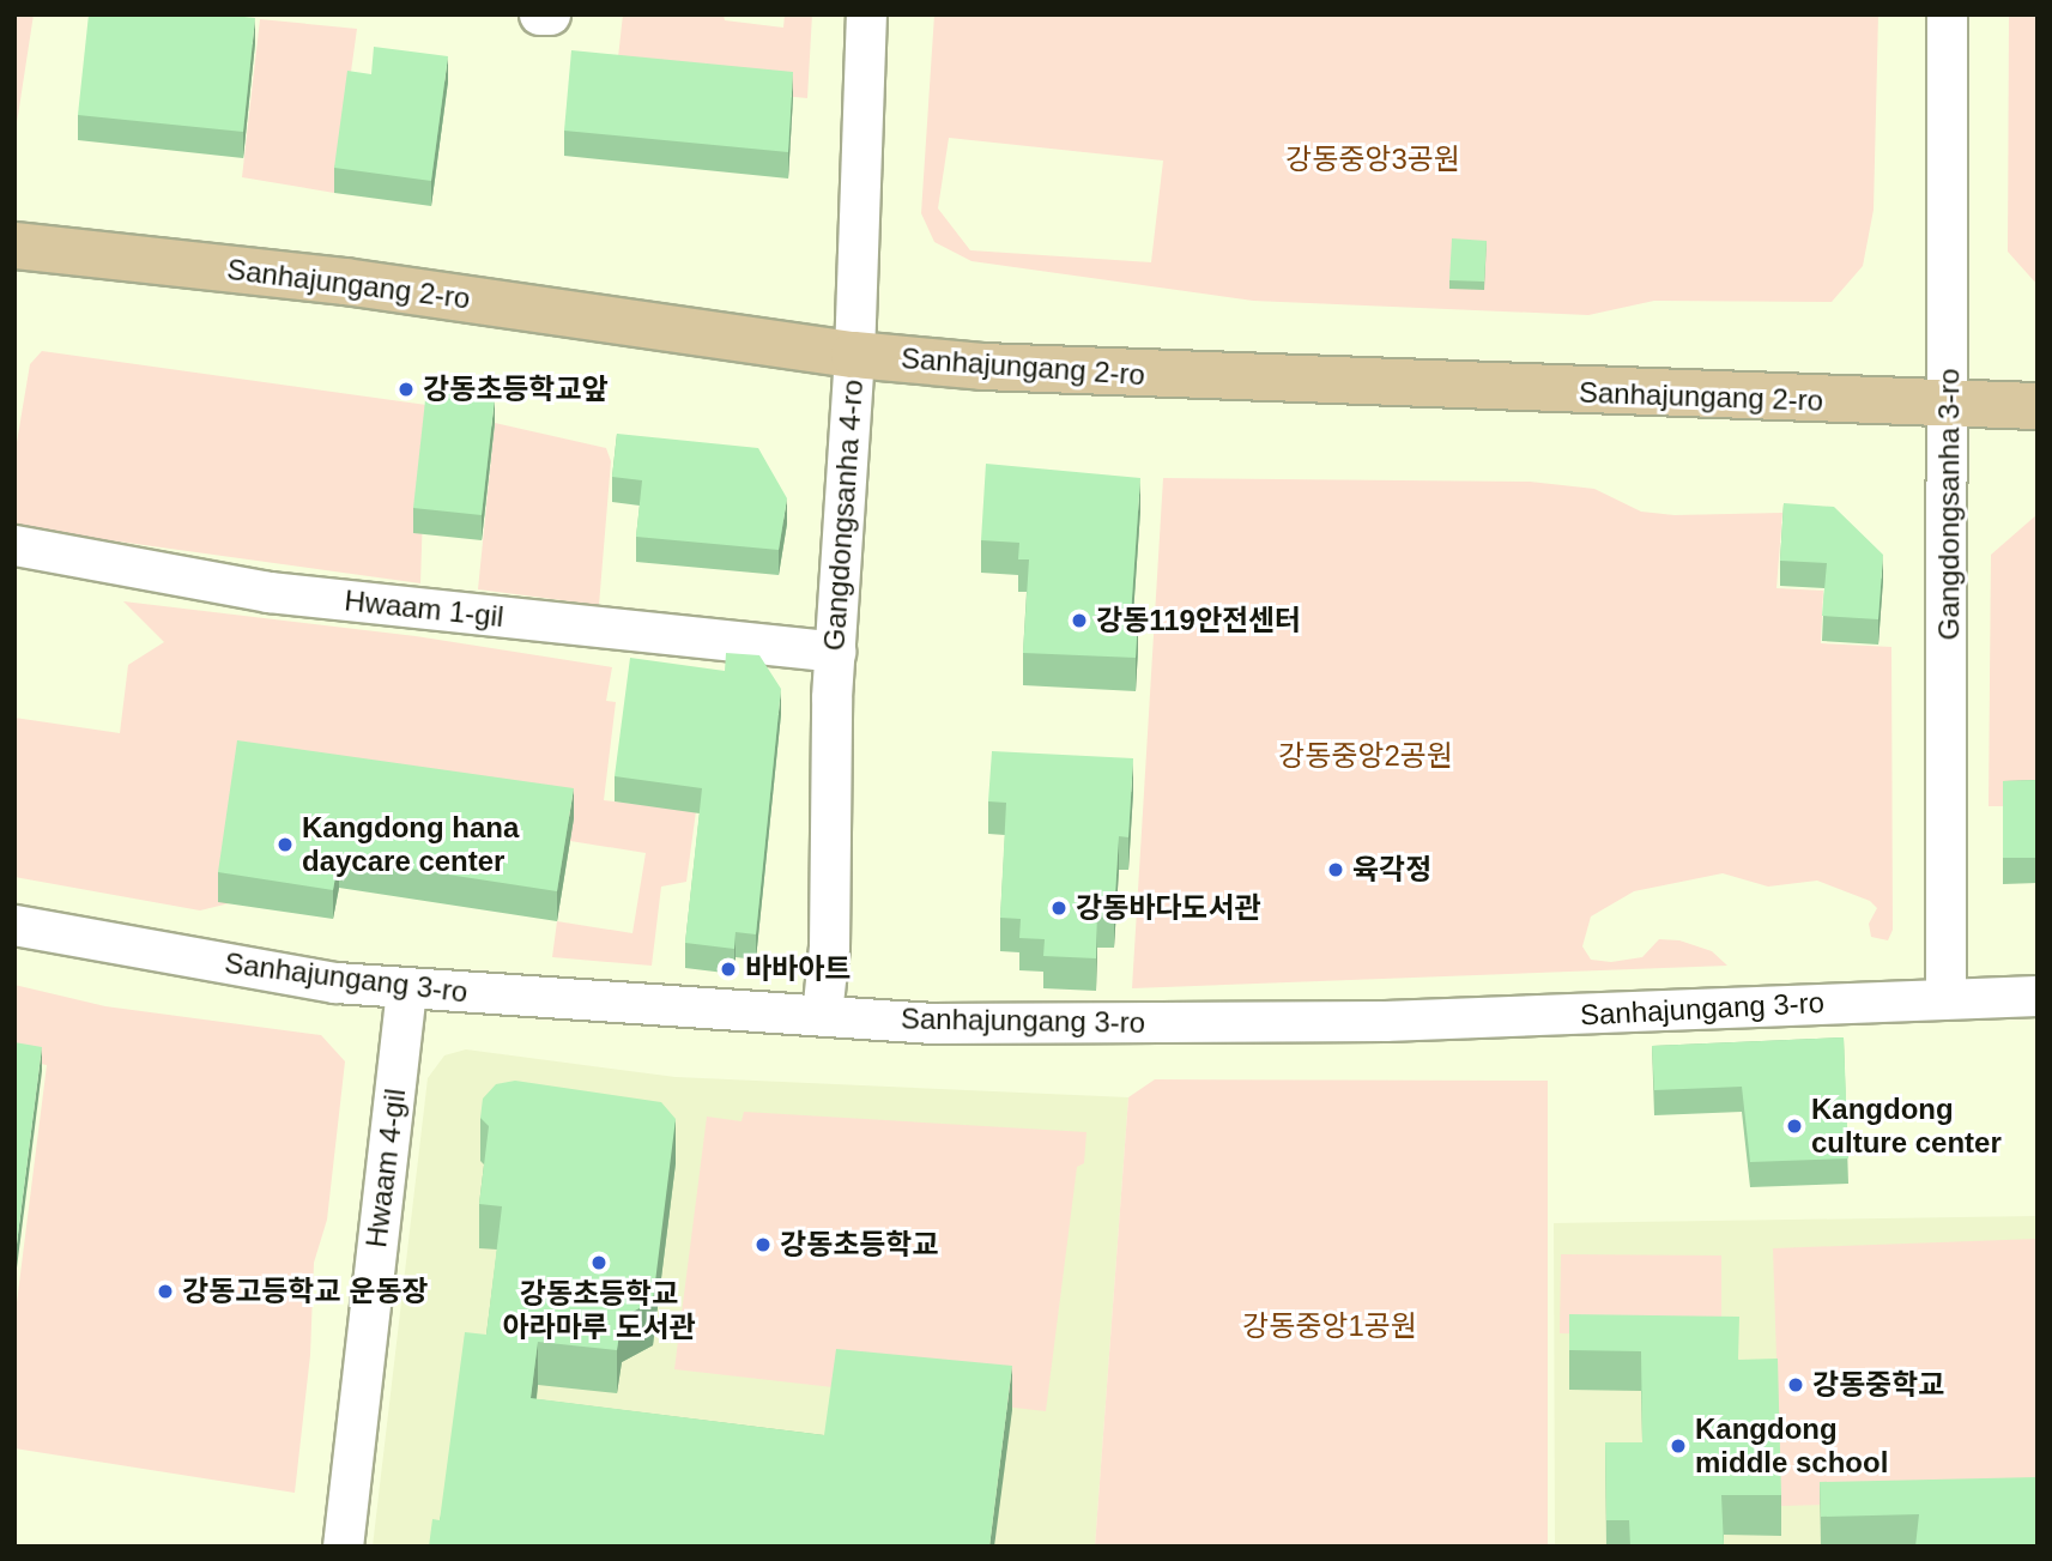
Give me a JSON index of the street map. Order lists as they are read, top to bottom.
{
  "streets": {
    "main road": ["Sanhajungang 2-ro"],
    "street": [
      "Gangdongsanha 3-ro",
      "Gangdongsanha 4-ro",
      "Hwaam 1-gil",
      "Sanhajungang 3-ro",
      "Hwaam 4-gil"
    ]
  },
  "crossings": [
    ["Sanhajungang 2-ro", "Gangdongsanha 3-ro"],
    ["Sanhajungang 2-ro", "Gangdongsanha 4-ro"],
    ["Gangdongsanha 3-ro", "Sanhajungang 3-ro"],
    ["Gangdongsanha 4-ro", "Hwaam 1-gil"],
    ["Gangdongsanha 4-ro", "Sanhajungang 3-ro"],
    ["Sanhajungang 3-ro", "Hwaam 4-gil"]
  ],
  "parks": ["강동중앙3공원", "강동중앙2공원", "강동중앙1공원"],
  "places": [
    "강동초등학교앞",
    "강동119안전센터",
    "Kangdong hana daycare center",
    "육각정",
    "강동바다도서관",
    "바바아트",
    "Kangdong culture center",
    "강동초등학교",
    "강동초등학교 아라마루 도서관",
    "강동고등학교 운동장",
    "강동중학교",
    "Kangdong middle school"
  ]
}
